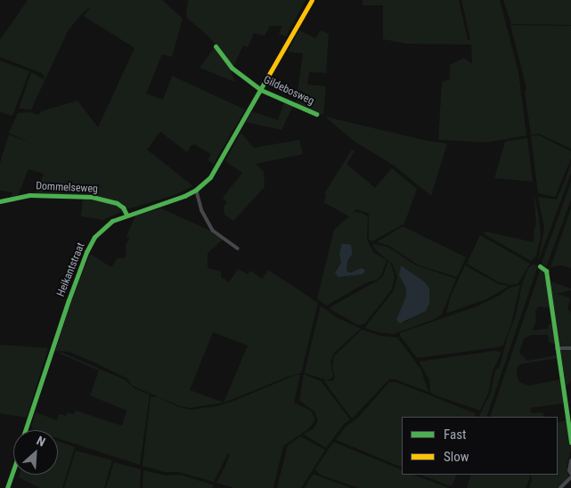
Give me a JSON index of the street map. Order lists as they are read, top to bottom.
{
  "streets": {
    "street": ["Gildebosweg", "Dommelseweg", "Heikantstraat"]
  },
  "crossings": [
    ["Gildebosweg", "Heikantstraat"],
    ["Dommelseweg", "Heikantstraat"]
  ],
  "legend": ["Fast", "Slow"],
  "north": "top right"
}
